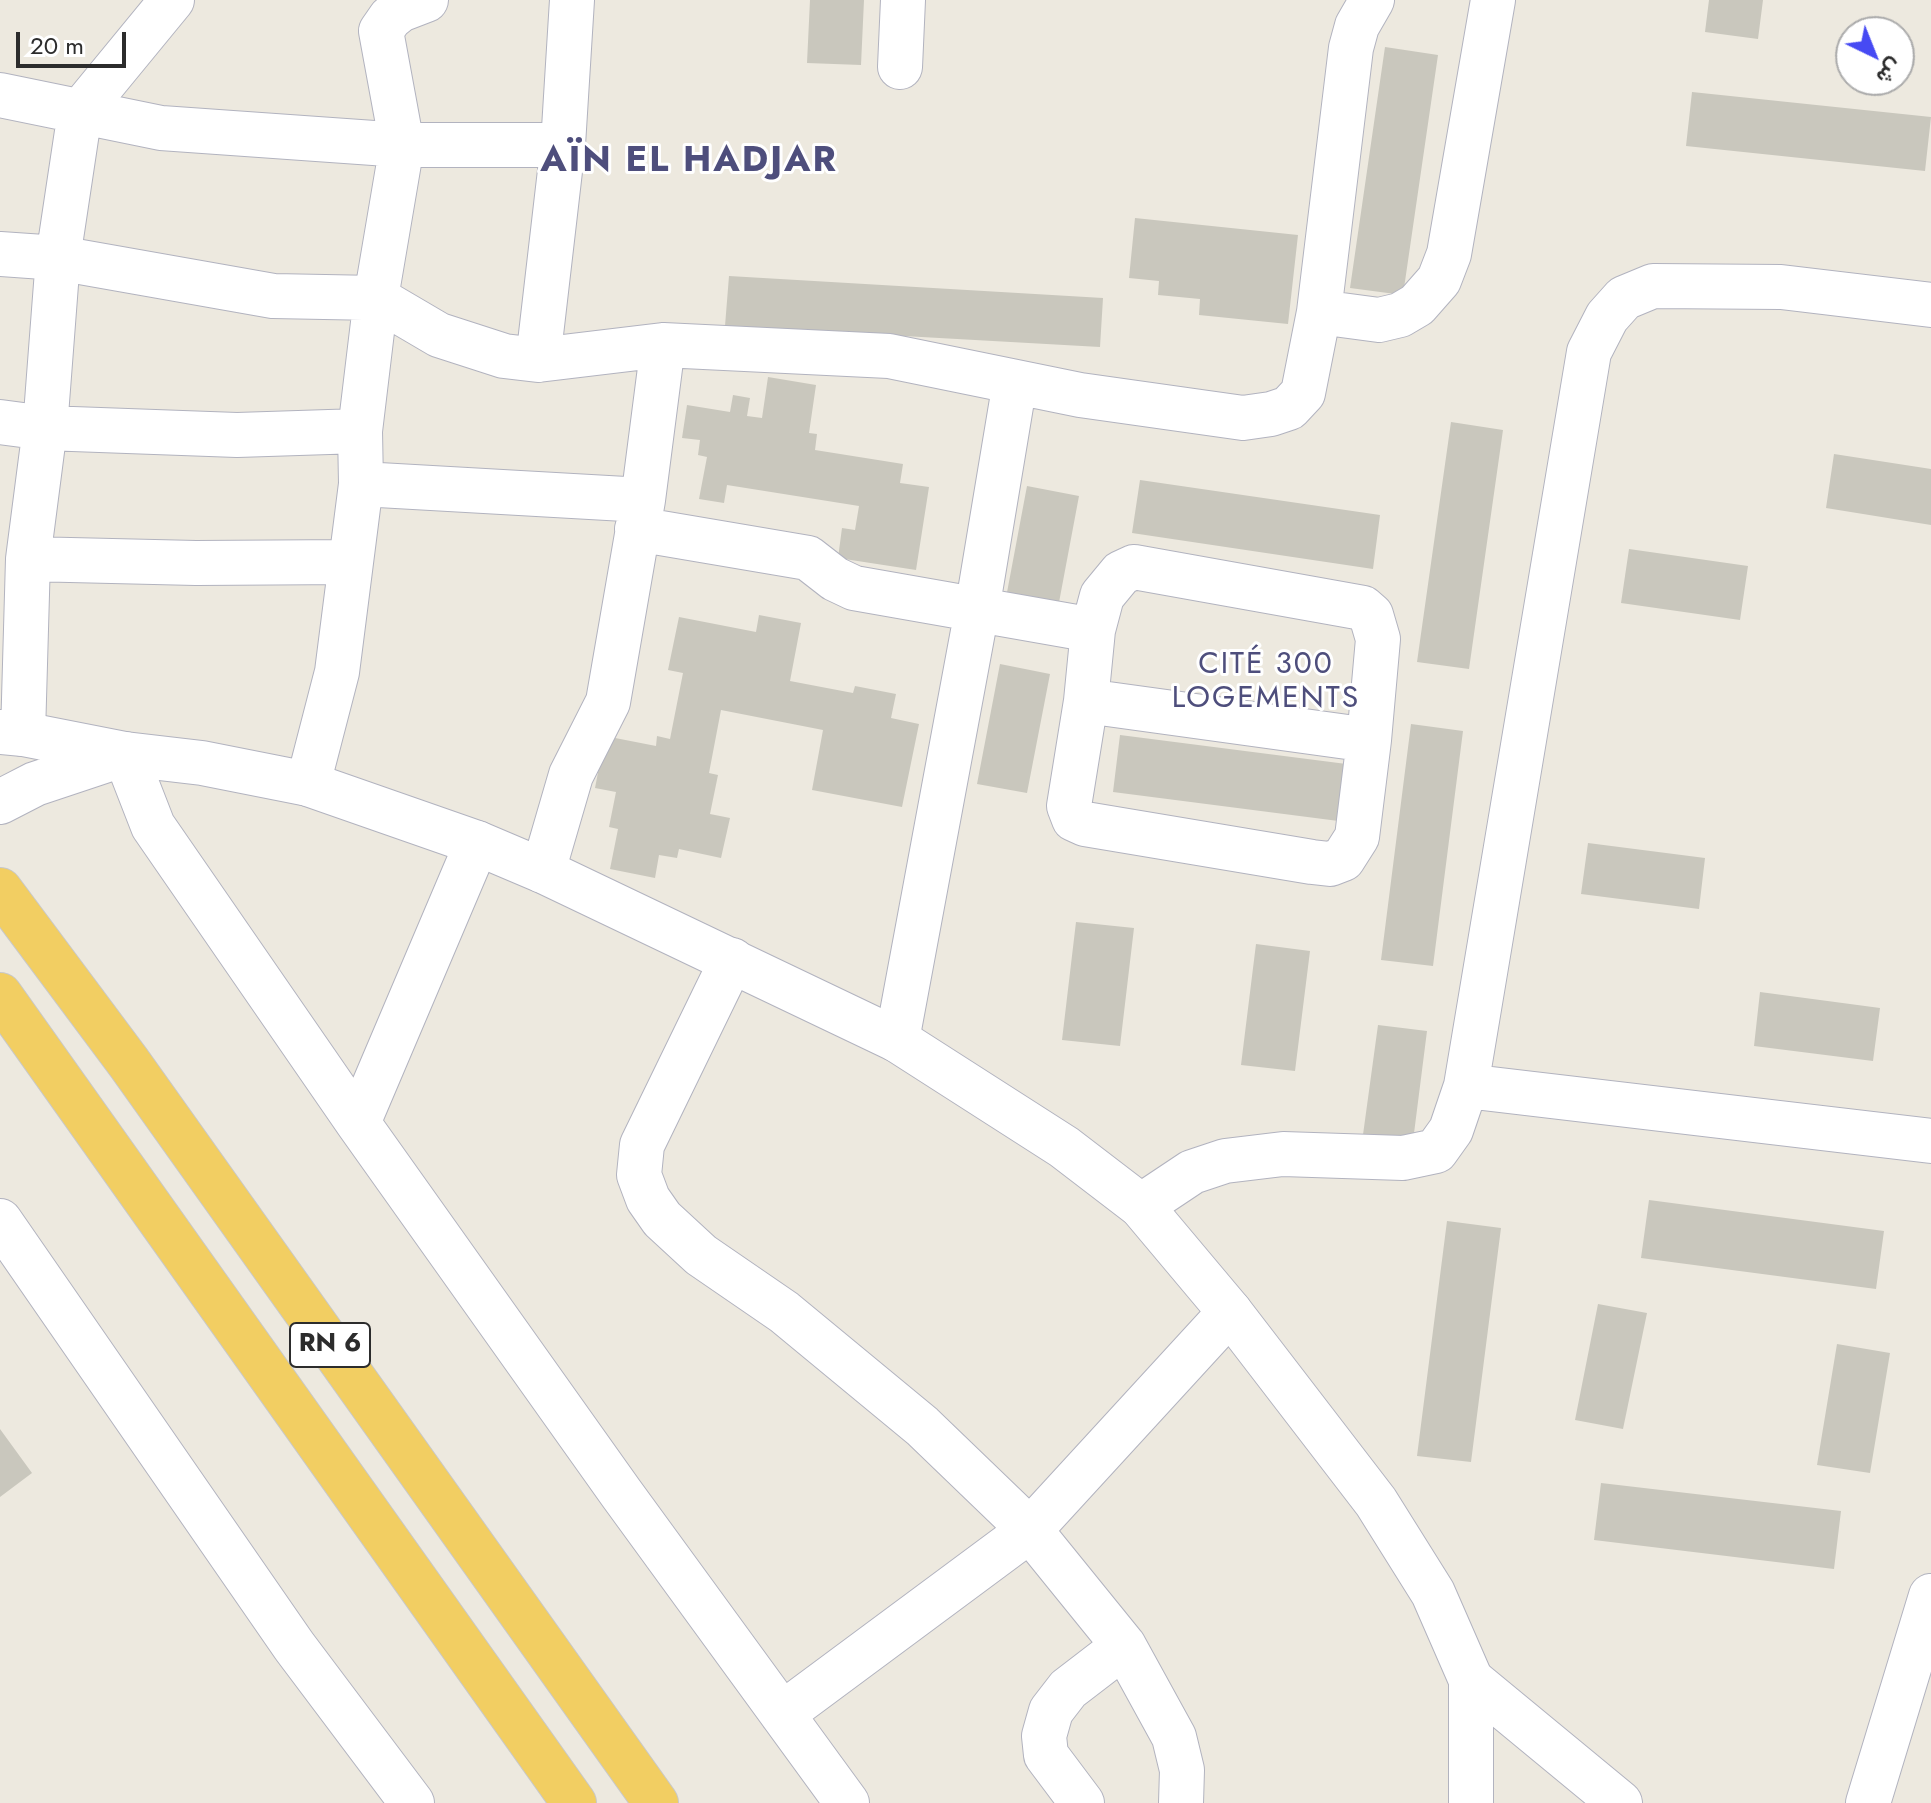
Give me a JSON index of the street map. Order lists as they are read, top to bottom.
{
  "streets": {
    "highway": ["RN 6"]
  },
  "districts": ["AÏN EL HADJAR", "CITÉ 300 LOGEMENTS"],
  "scale_bar": "20 m",
  "north": "bottom right"
}
